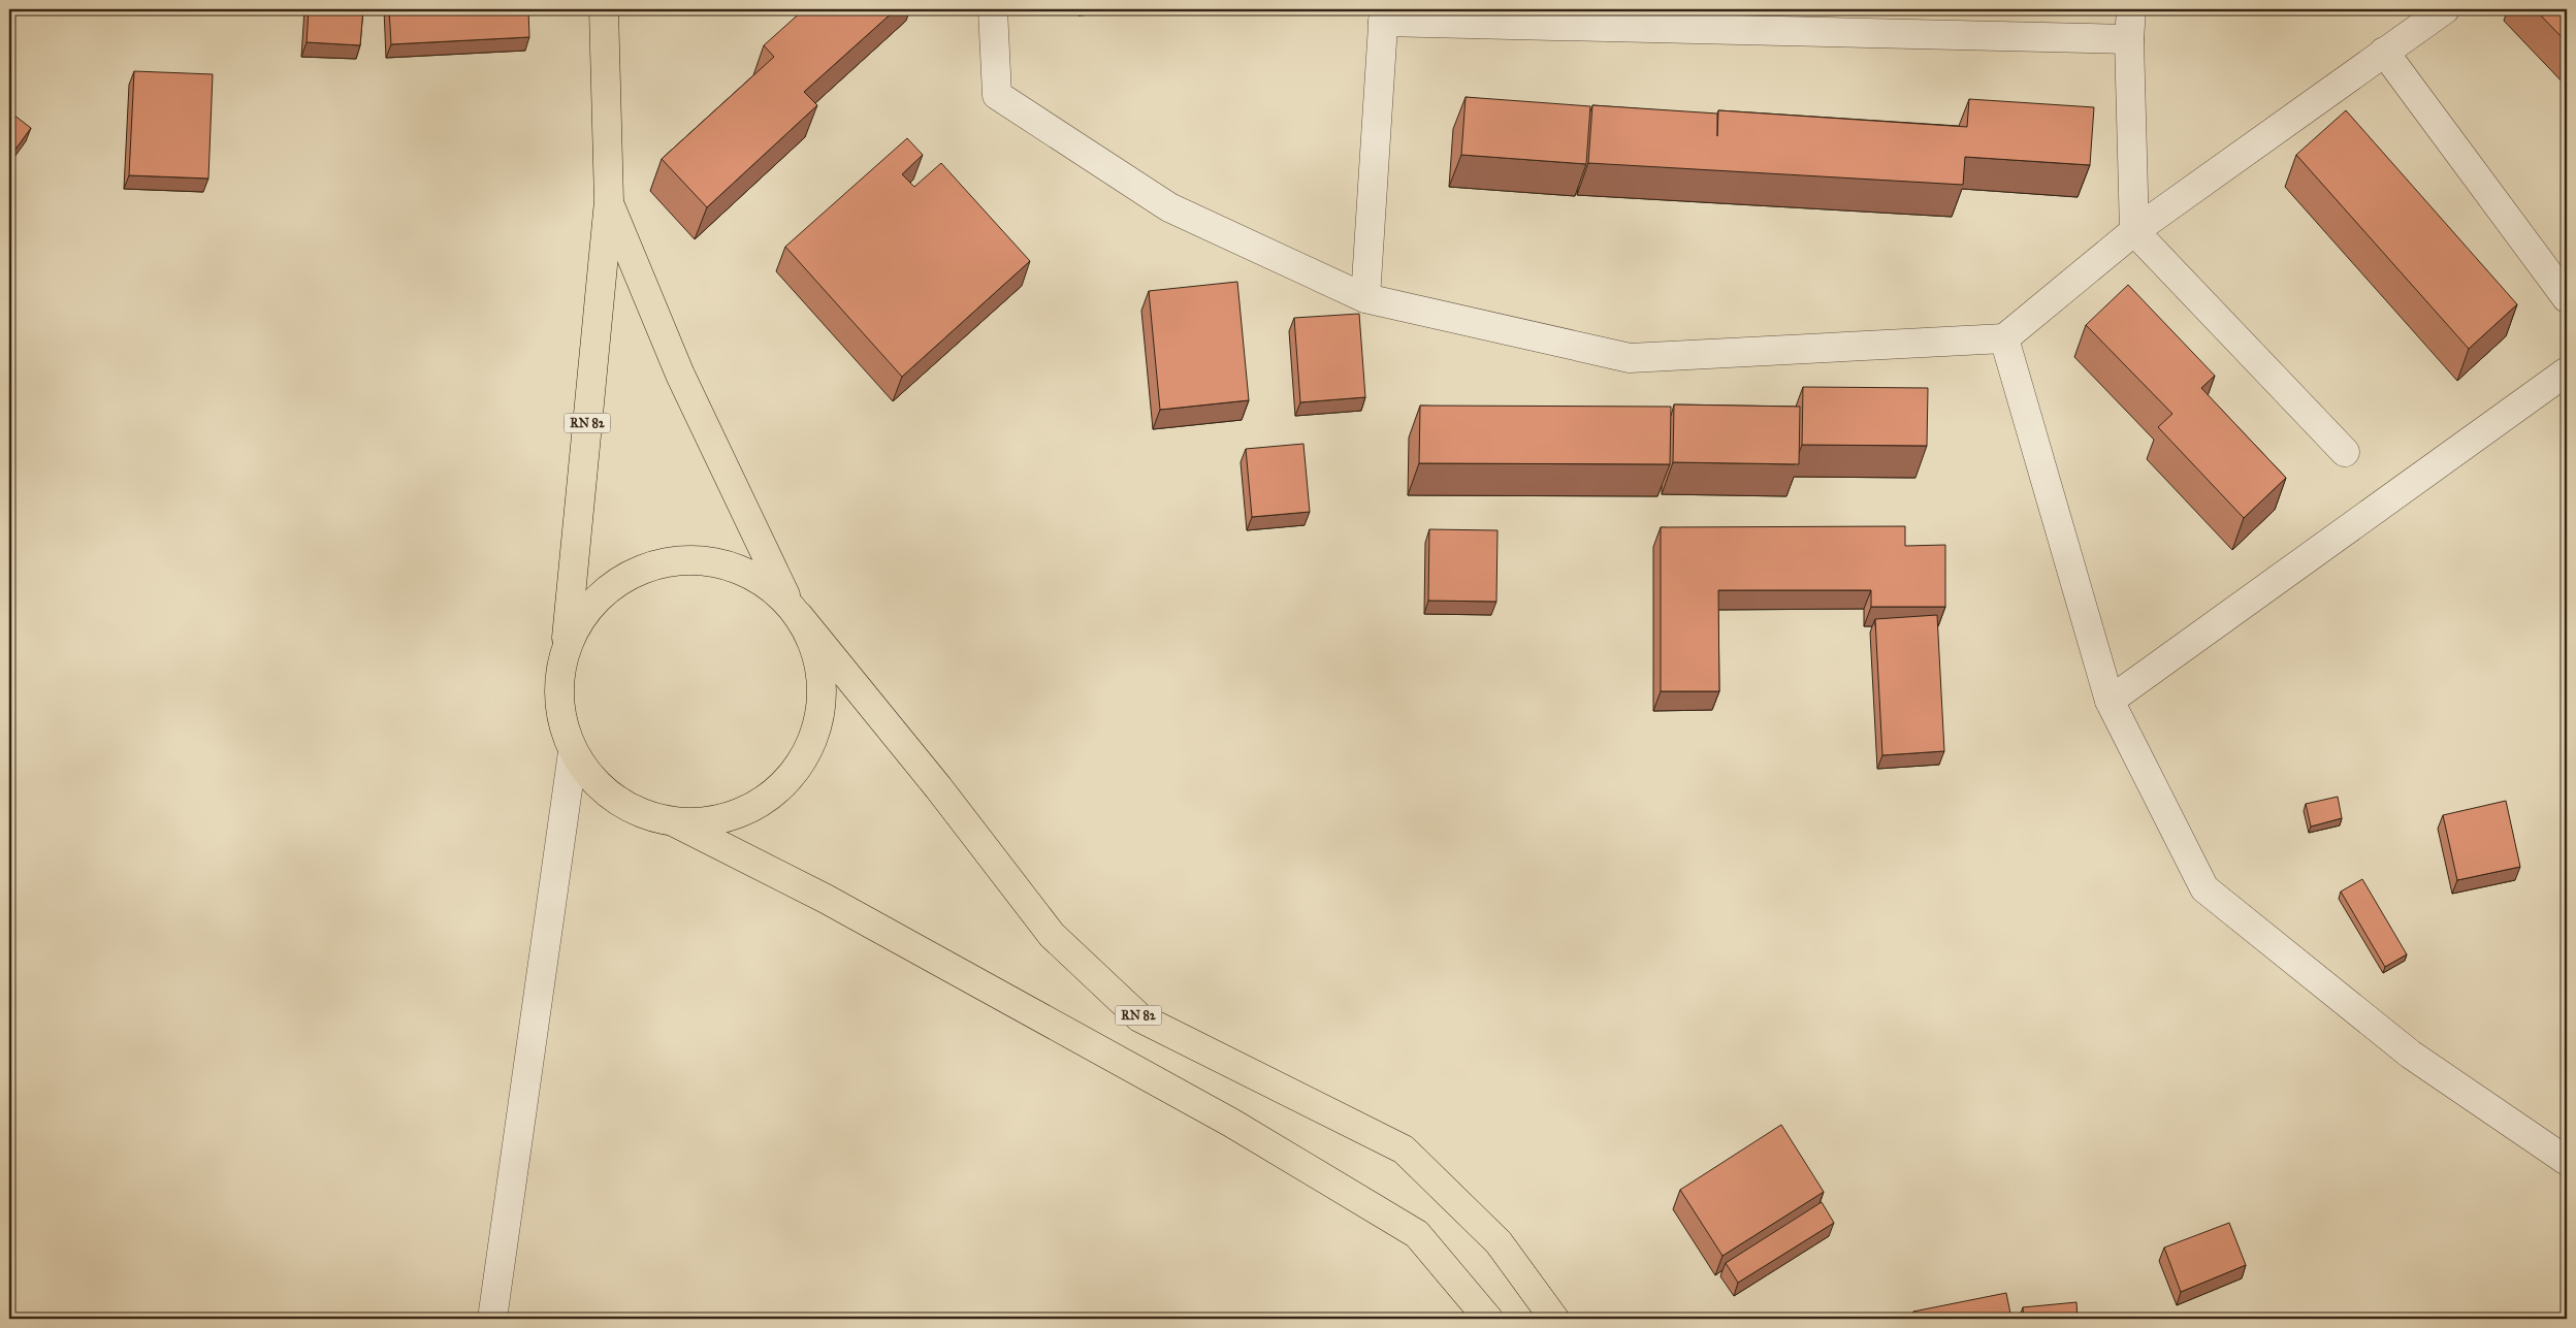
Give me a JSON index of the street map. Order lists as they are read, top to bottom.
{
  "streets": {
    "main road": ["RN 82"]
  }
}
